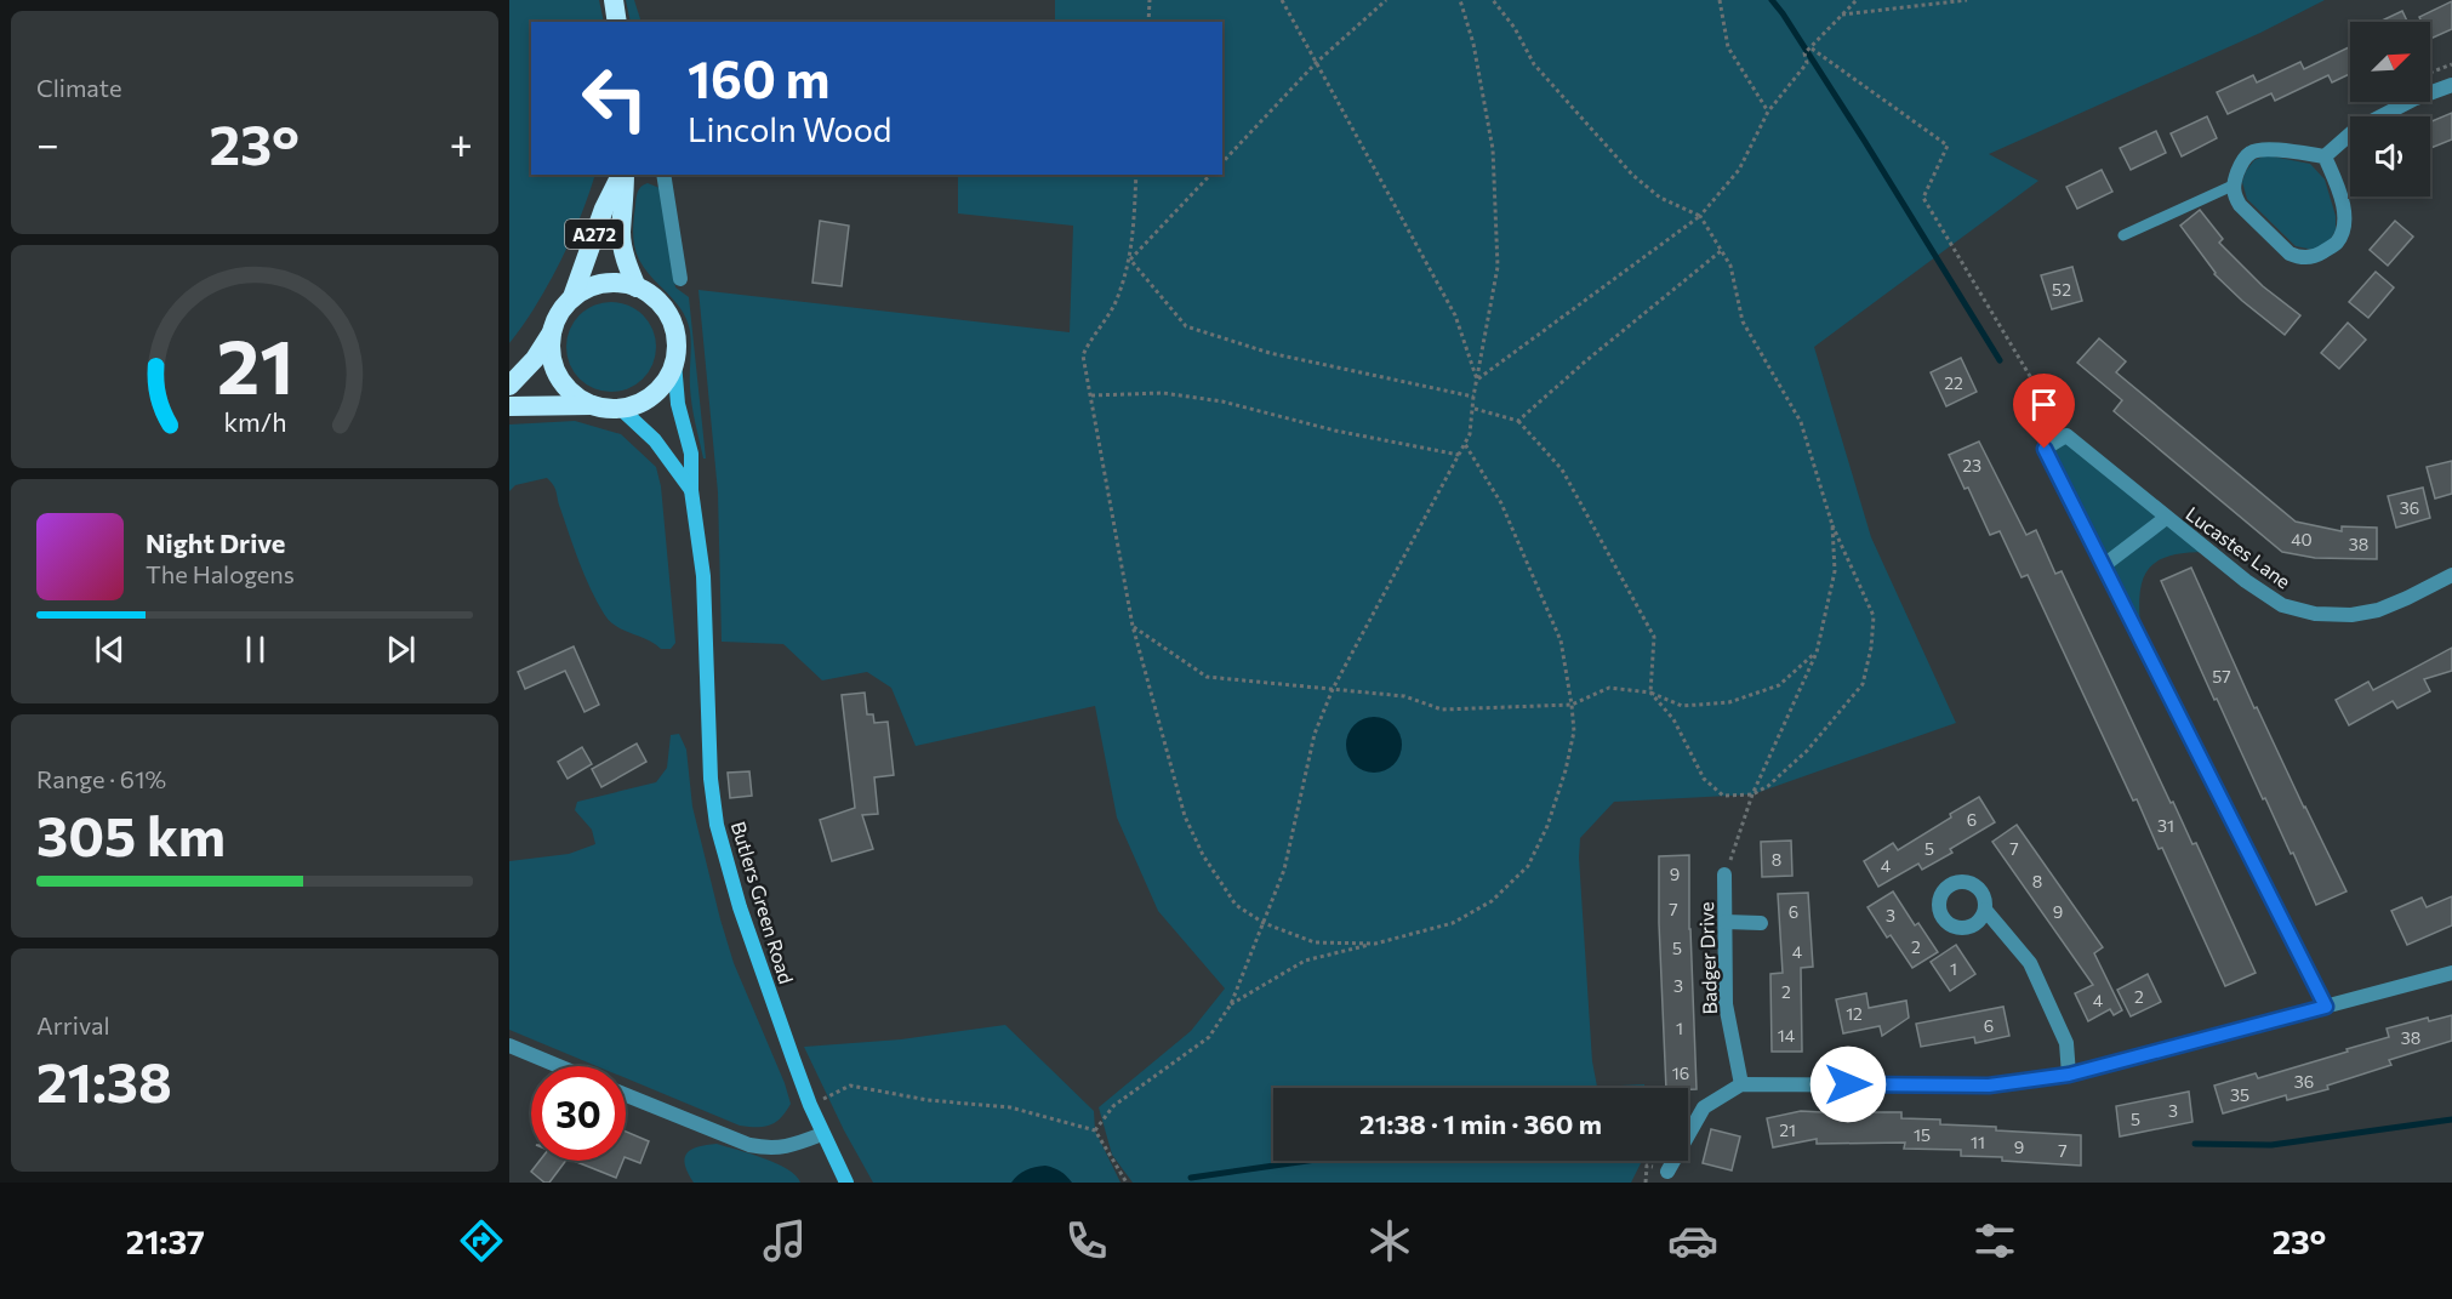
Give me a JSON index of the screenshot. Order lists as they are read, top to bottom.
{
  "streets": {
    "highway": ["A272"],
    "main road": ["Butlers Green Road"],
    "street": ["Lucastes Lane", "Badger Drive"]
  },
  "crossings": [
    ["A272", "Butlers Green Road"]
  ],
  "house_numbers": [
    "52",
    "22",
    "23",
    "36",
    "40",
    "38",
    "57",
    "6",
    "31",
    "5",
    "7",
    "8",
    "4",
    "9",
    "8",
    "7",
    "6",
    "9",
    "3",
    "2",
    "5",
    "4",
    "1",
    "3",
    "2",
    "2",
    "4",
    "12",
    "6",
    "1",
    "14",
    "38",
    "16",
    "36",
    "35",
    "3",
    "5",
    "21",
    "15",
    "11",
    "9",
    "7"
  ],
  "north": "top right",
  "page": {
    "tile": [
      "Climate",
      ["Range · 61%", "305 km"],
      ["Arrival", "21:38"]
    ],
    "turn": ["160 m", "Lincoln Wood"],
    "heat": ["−", "23°", "+"],
    "song": ["Night Drive", "The Halogens"],
    "limit": "30",
    "trip": "21:38 · 1 min · 360 m",
    "tabs": ["21:37", "23°"],
    "gauge": ["21", "km/h"]
  }
}
